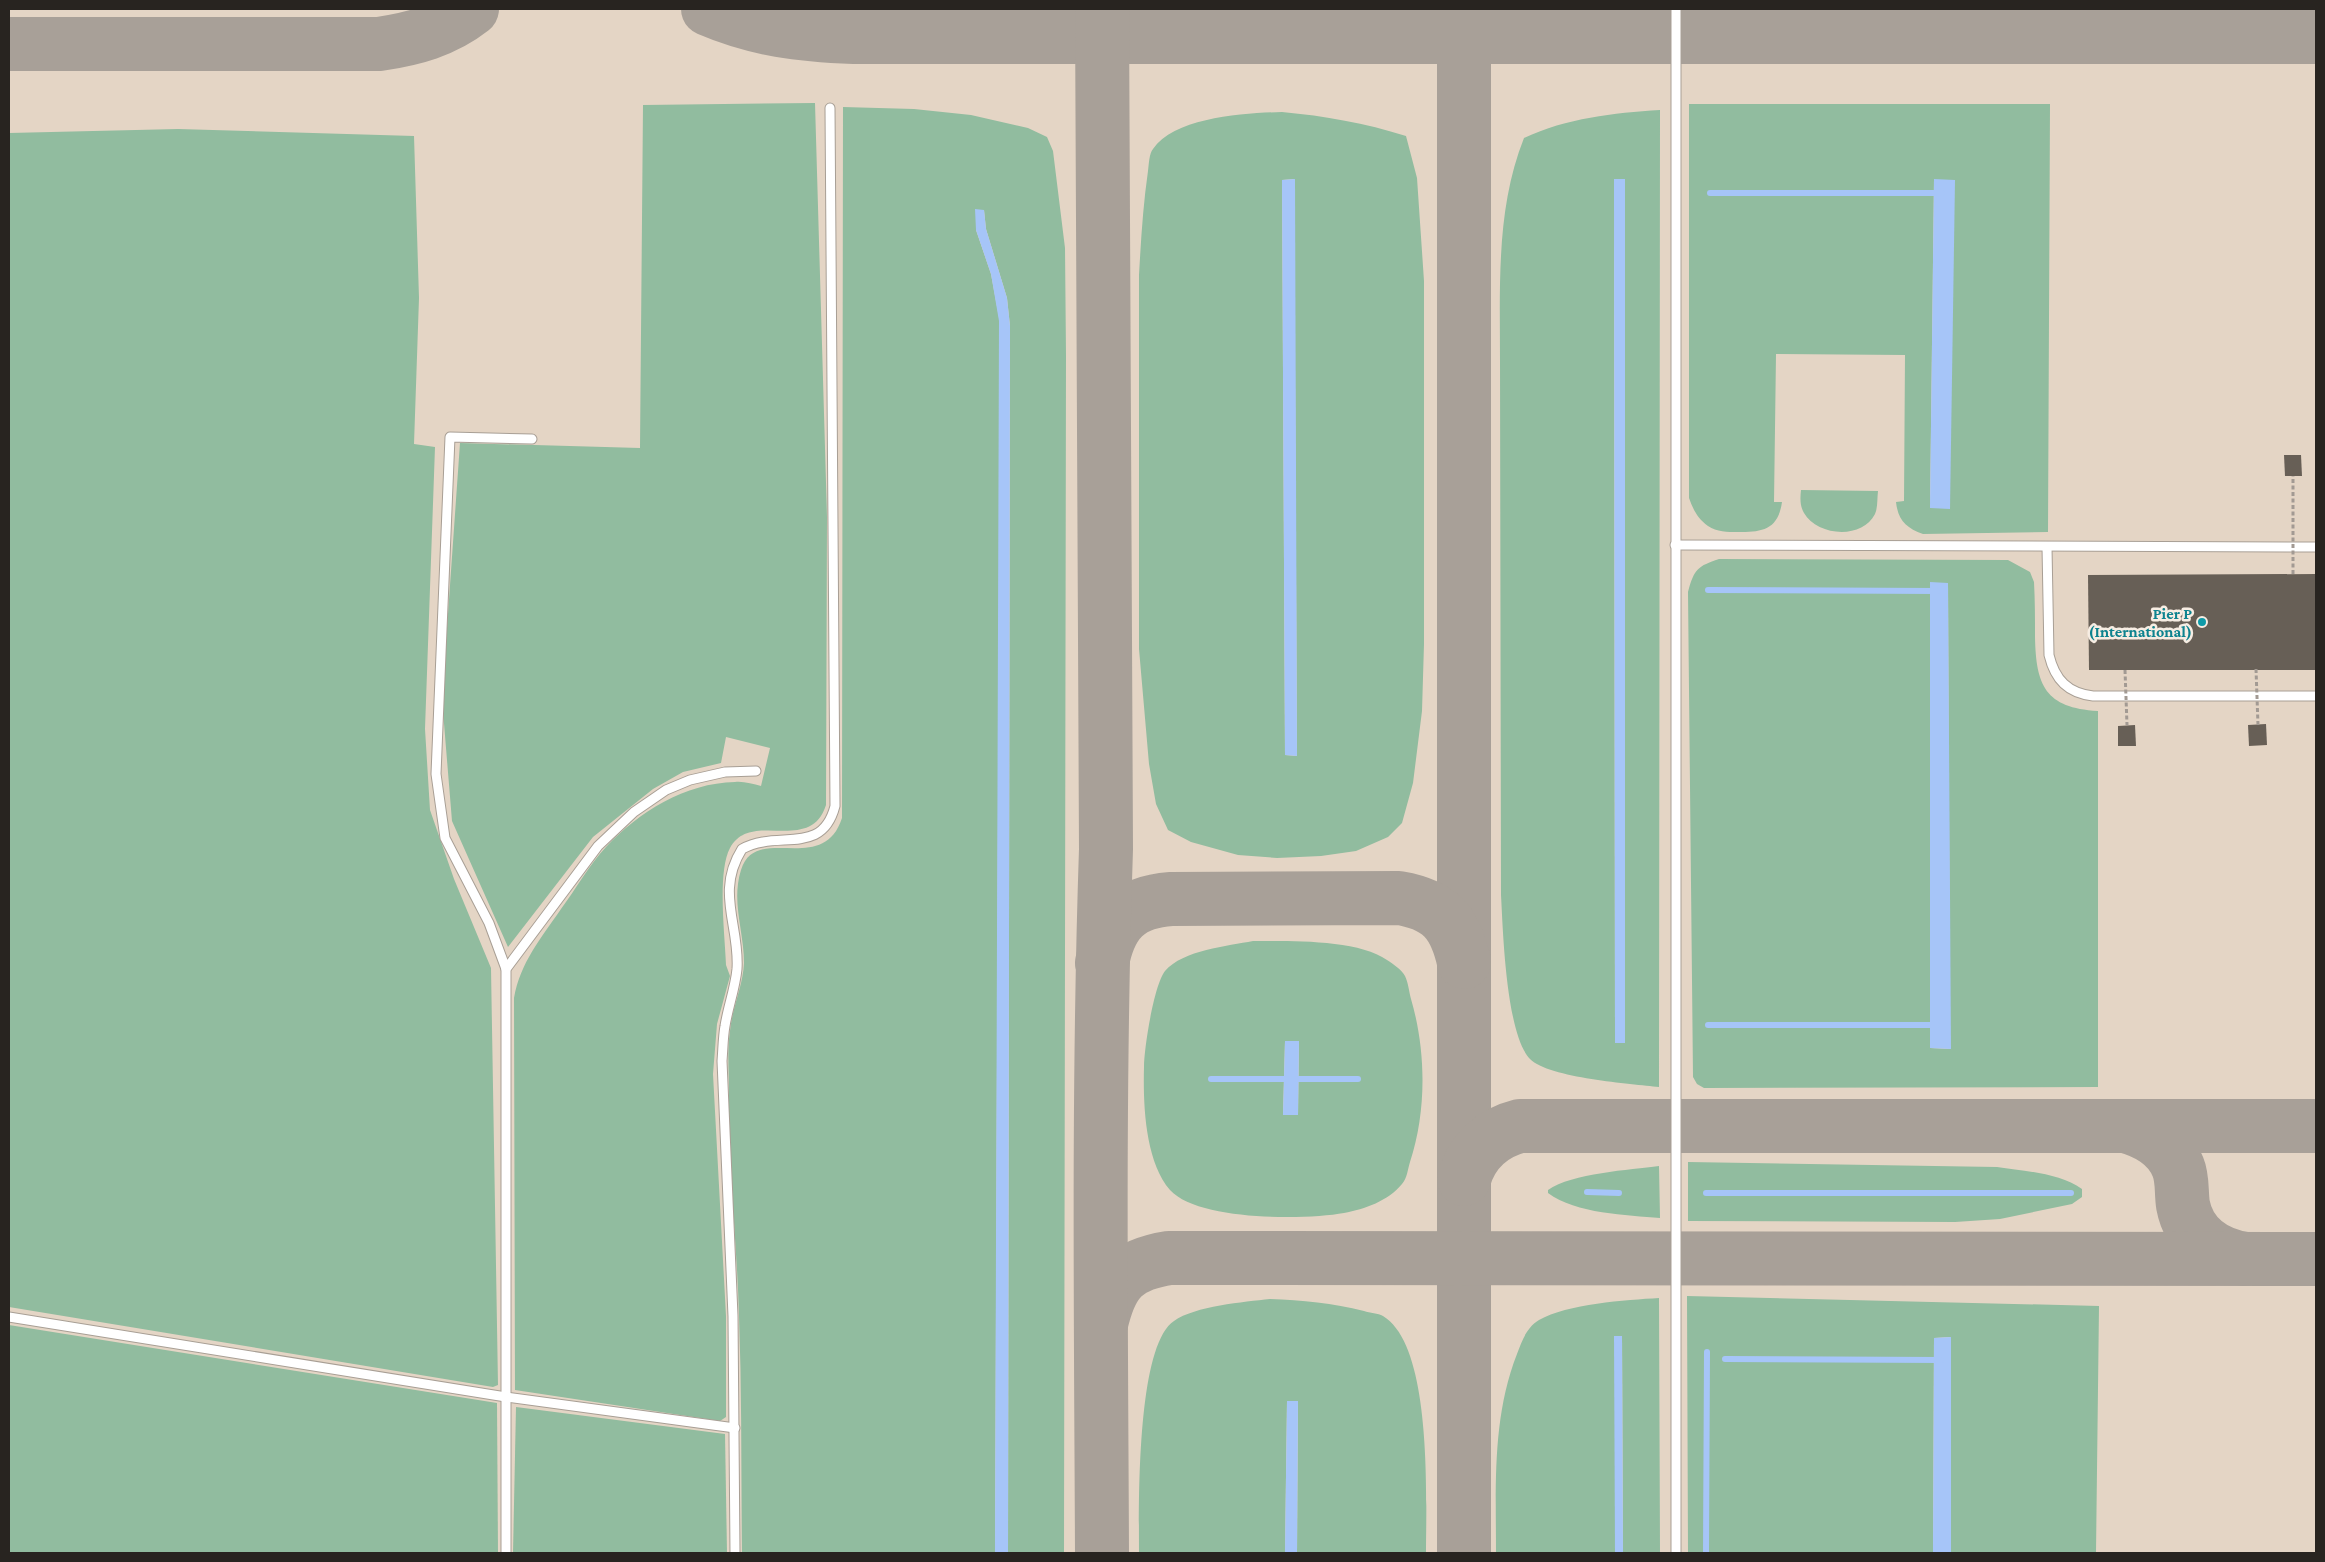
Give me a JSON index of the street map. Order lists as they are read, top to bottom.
{
  "places": ["Pier P (International)"]
}
